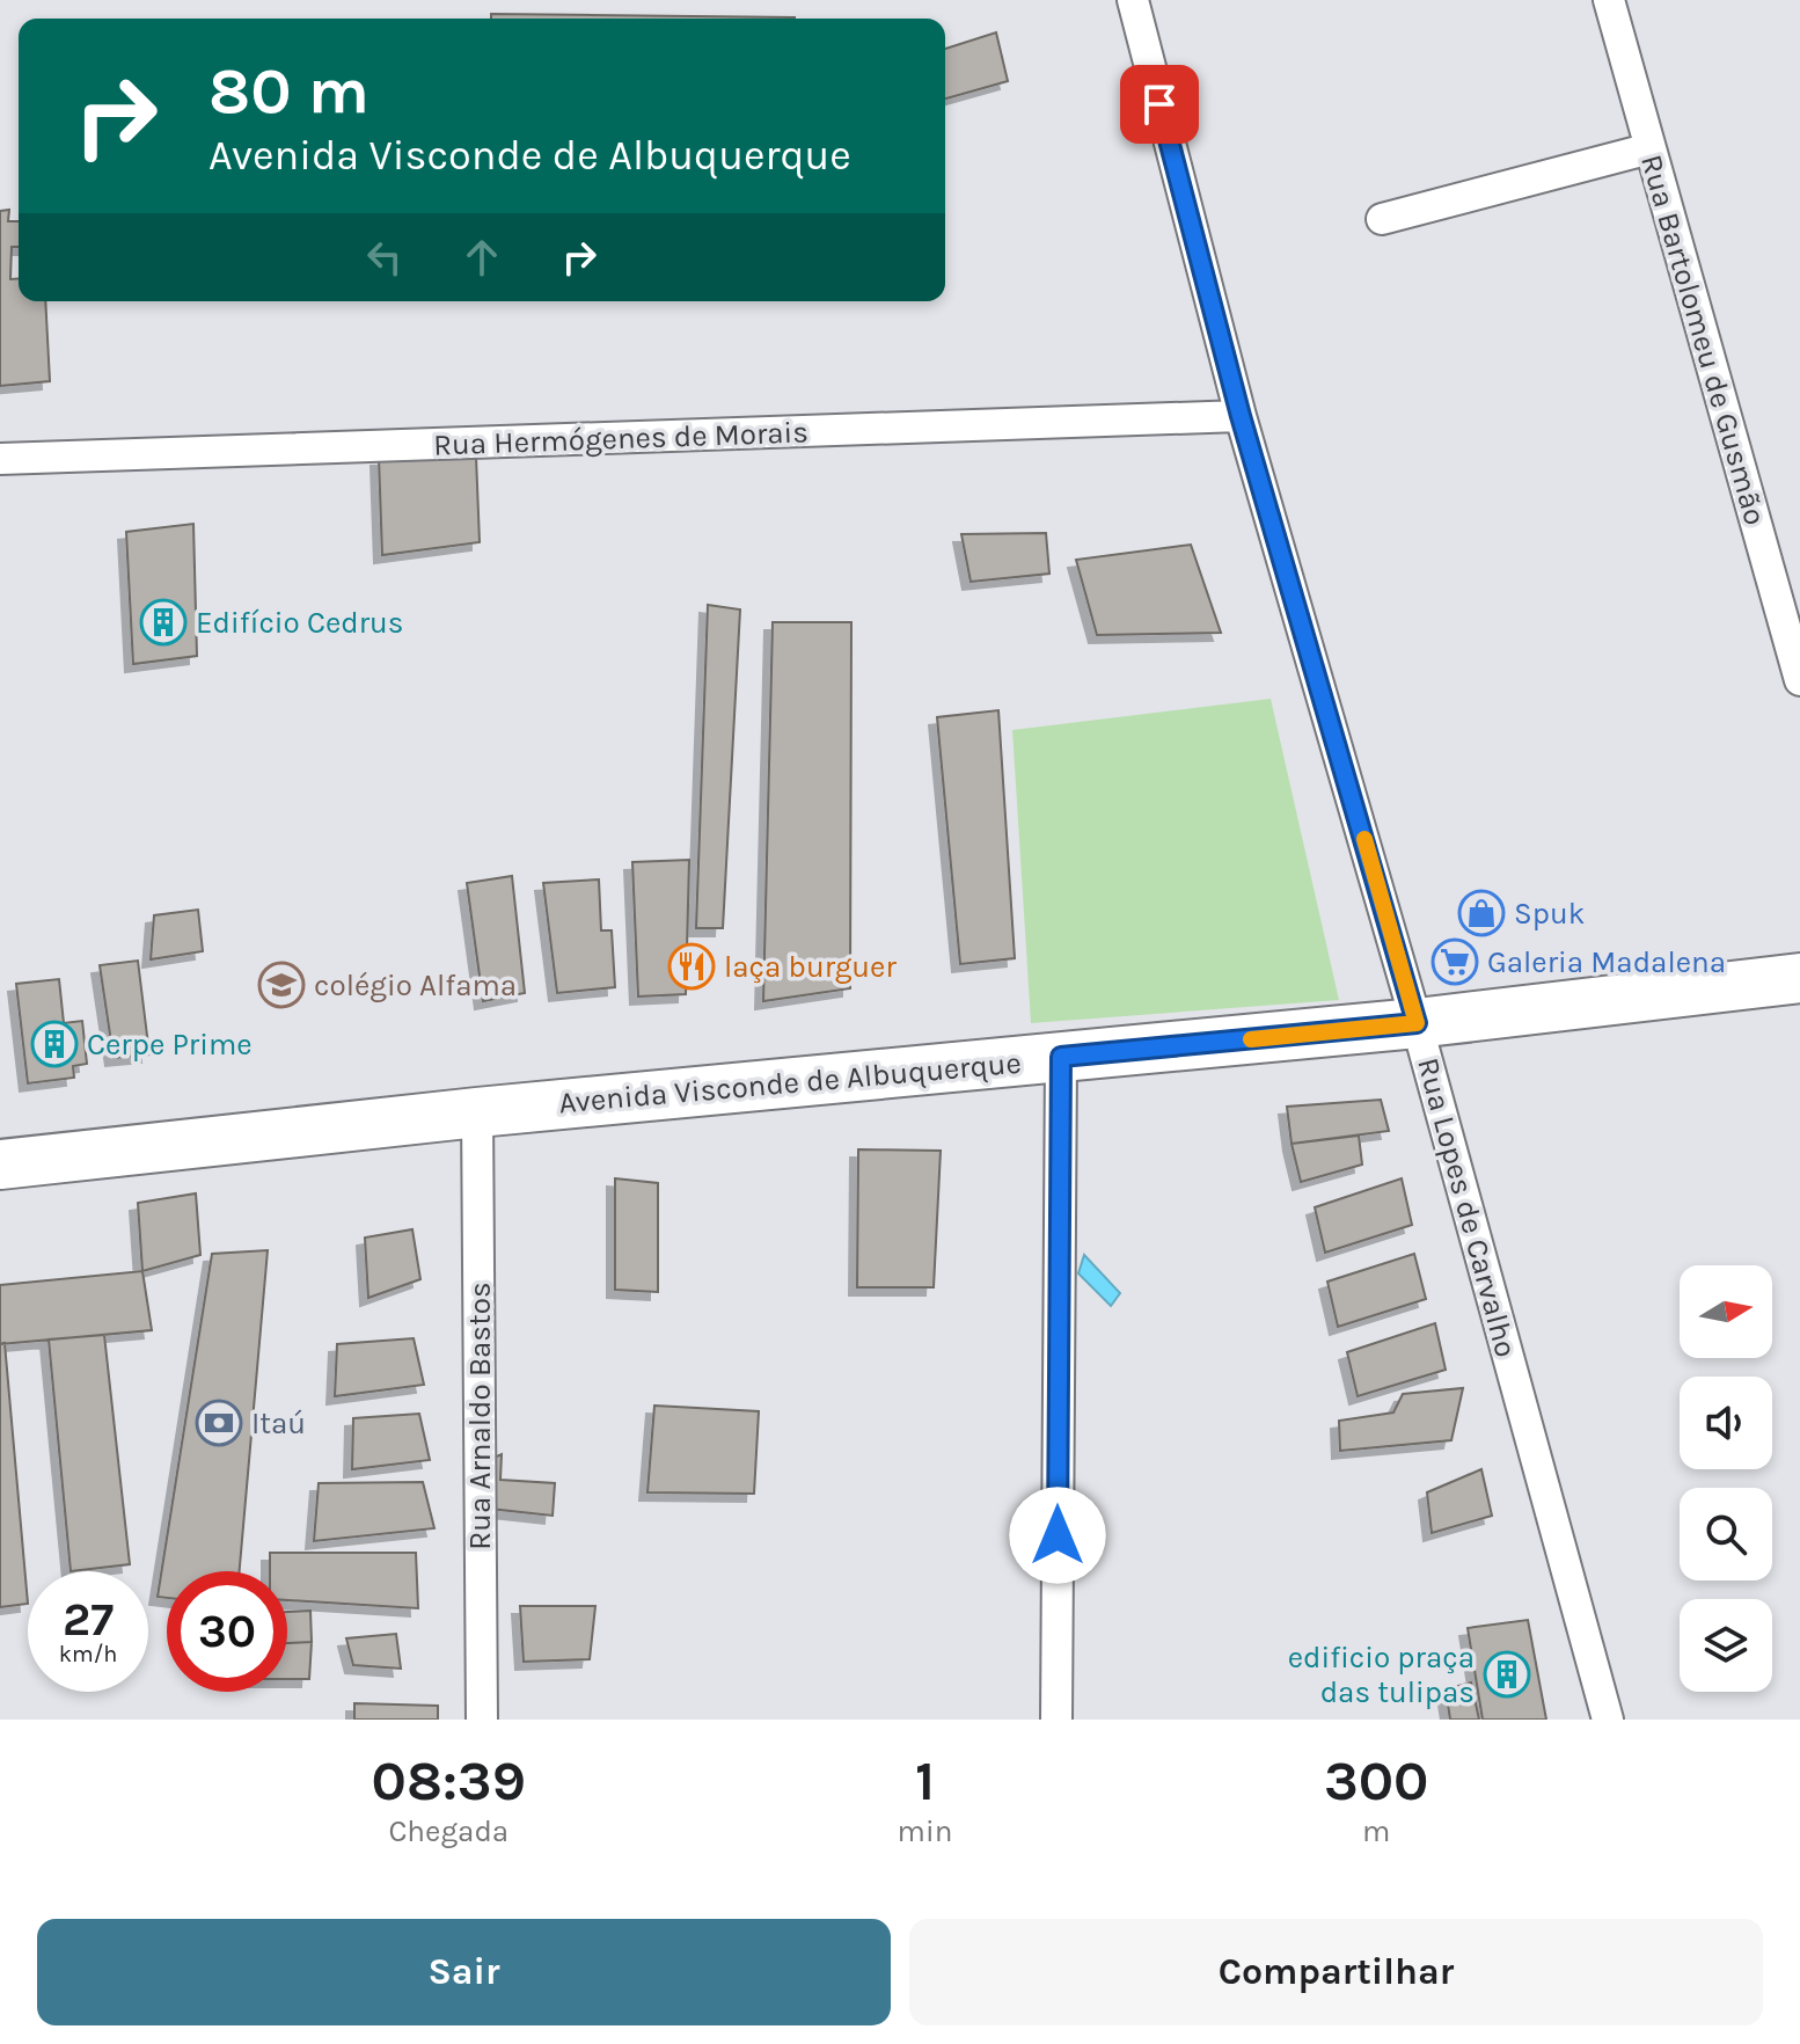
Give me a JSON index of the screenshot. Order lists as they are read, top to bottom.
{
  "streets": {
    "main road": ["Avenida Visconde de Albuquerque"],
    "street": [
      "Rua Bartolomeu de Gusmão",
      "Rua Hermógenes de Morais",
      "Rua Lopes de Carvalho",
      "Rua Arnaldo Bastos"
    ]
  },
  "crossings": [
    ["Rua Hermógenes de Morais", "Rua Lopes de Carvalho"],
    ["Avenida Visconde de Albuquerque", "Rua Lopes de Carvalho"],
    ["Avenida Visconde de Albuquerque", "Rua Arnaldo Bastos"]
  ],
  "places": {
    "building": ["Edifício Cedrus", "Cerpe Prime", "edificio praça das tulipas"],
    "shop": ["Spuk"],
    "supermarket": ["Galeria Madalena"],
    "restaurant": ["laça burguer"],
    "school or university": ["colégio Alfama"],
    "bank": ["Itaú"]
  },
  "north": "right",
  "page": {
    "turn": ["80 m", "Avenida Visconde de Albuquerque"],
    "speed": "27 km/h",
    "limit": "30",
    "eta": [
      "08:39",
      "Chegada",
      "1",
      "min",
      "300",
      "m"
    ],
    "buttons": ["Sair", "Compartilhar"]
  }
}
